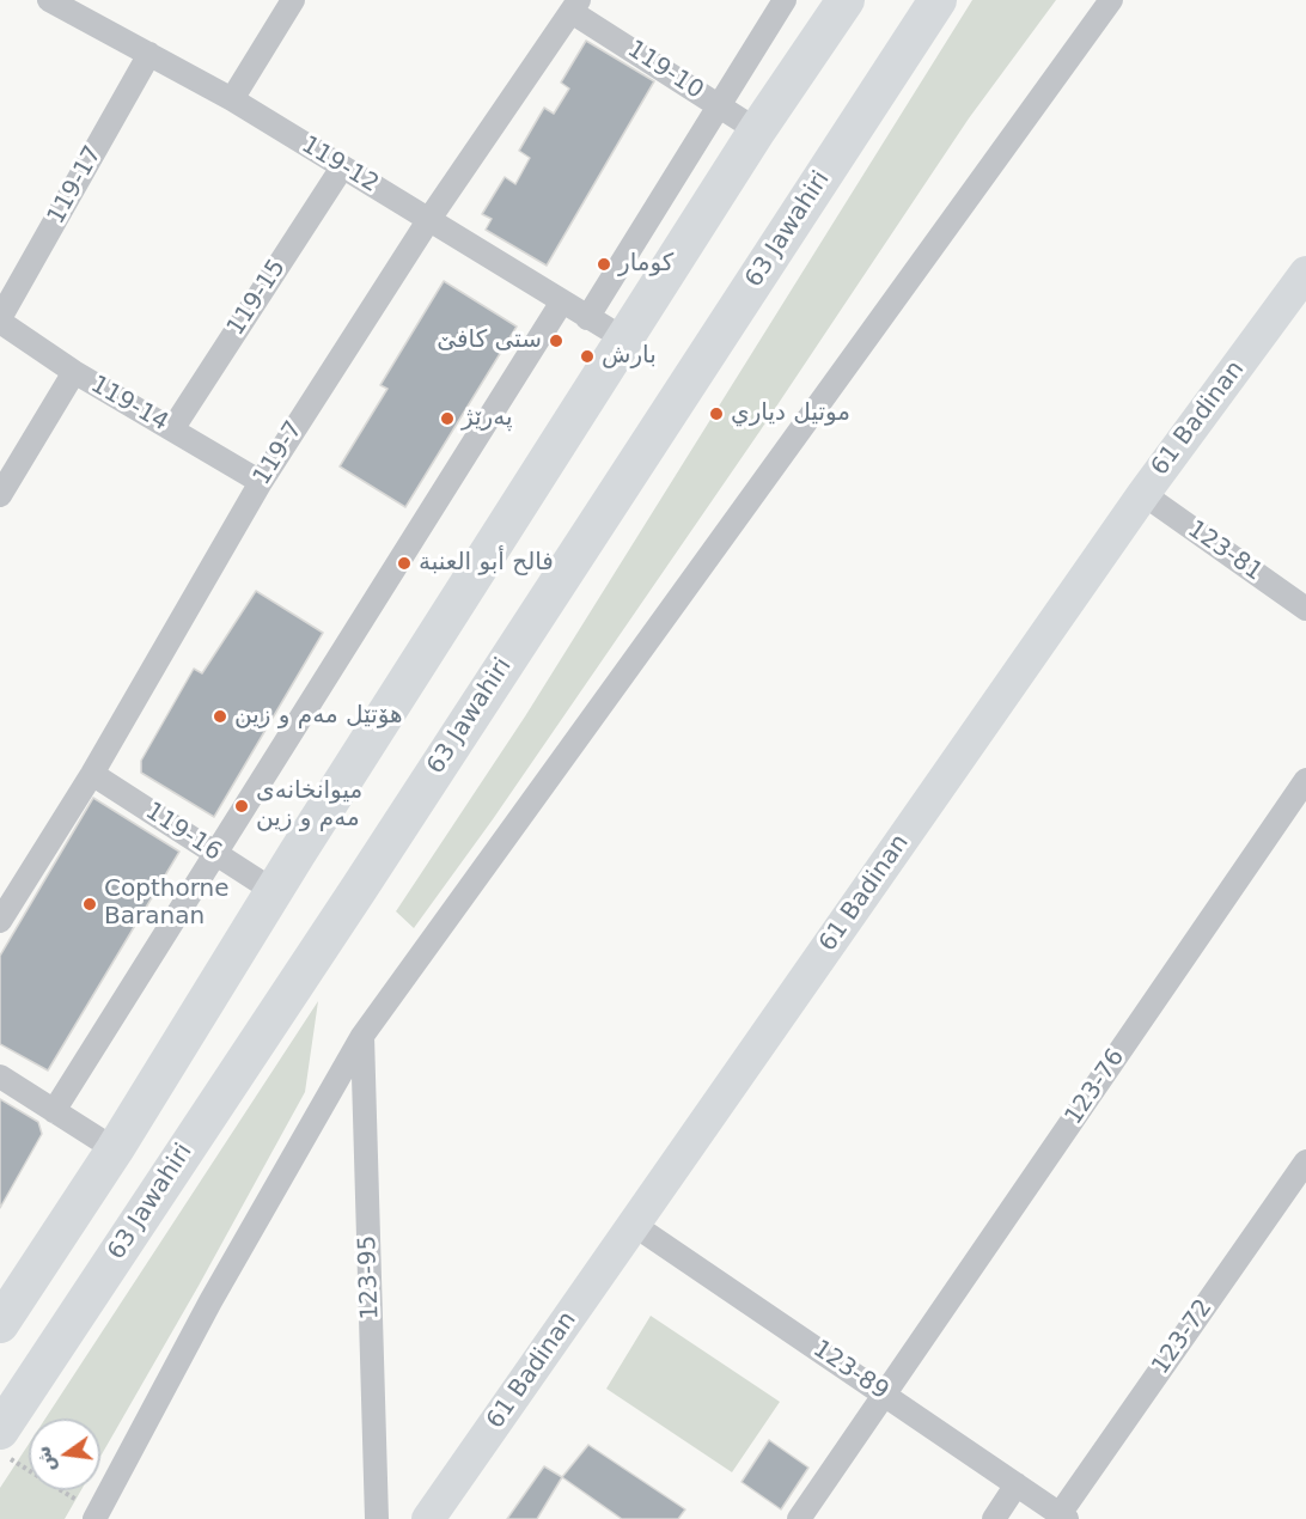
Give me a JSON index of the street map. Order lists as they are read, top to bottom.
{
  "streets": {
    "main road": ["63 Jawahiri"],
    "street": [
      "119-10",
      "119-12",
      "119-17",
      "119-15",
      "119-14",
      "61 Badinan",
      "119-7",
      "123-81",
      "119-16",
      "123-76",
      "123-95",
      "123-72",
      "123-89"
    ]
  },
  "crossings": [
    ["119-10", "119-7"],
    ["119-12", "119-17"],
    ["119-12", "119-15"],
    ["119-12", "119-7"],
    ["119-17", "119-14"],
    ["119-15", "119-14"],
    ["119-14", "119-7"],
    ["61 Badinan", "123-81"],
    ["61 Badinan", "123-89"],
    ["119-7", "119-16"],
    ["123-76", "123-89"],
    ["123-72", "123-89"]
  ],
  "places": [
    "کومار",
    "ستی کافێ",
    "بارش",
    "موتيل دياري",
    "پەرێژ",
    "فالح أبو العنبة",
    "هۆتێل مەم و زین",
    "میوانخانەی مەم و زین",
    "Copthorne Baranan"
  ],
  "north": "left"
}
